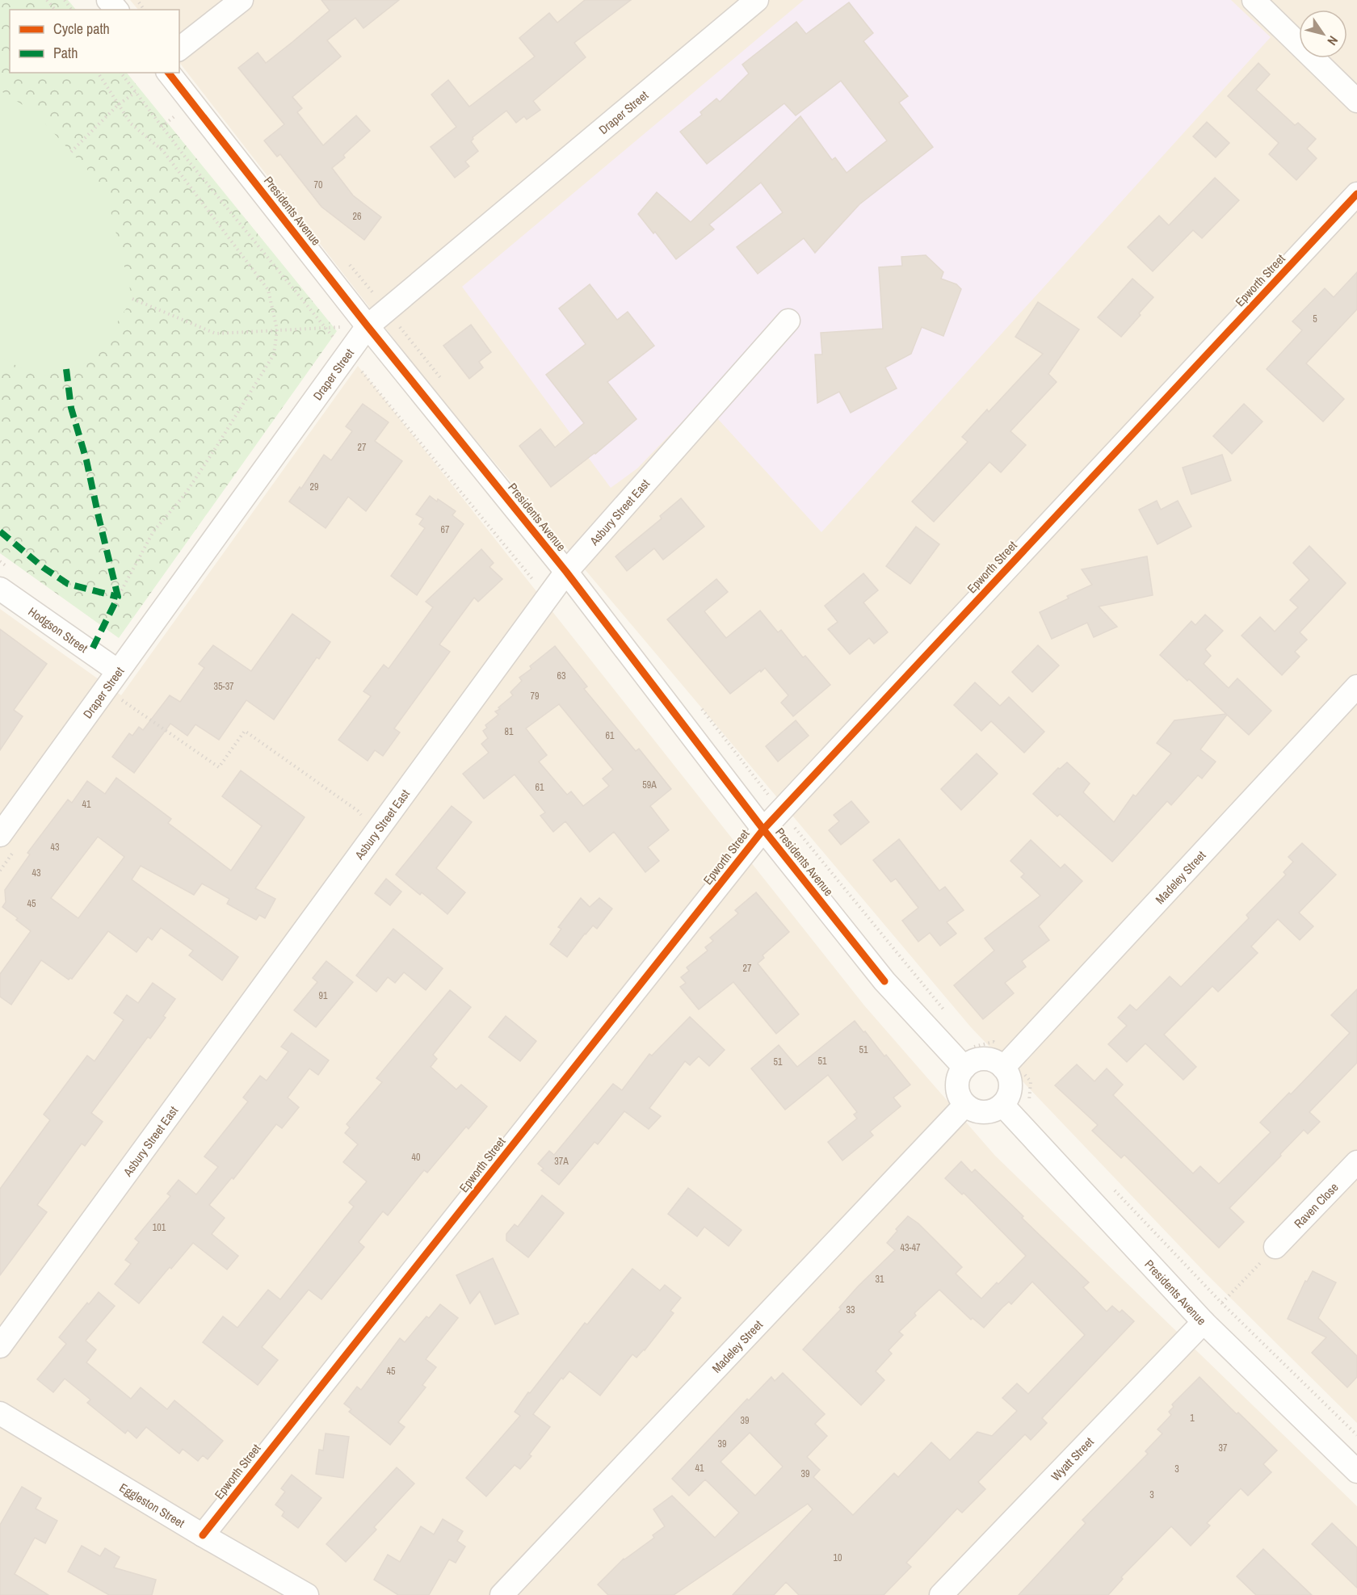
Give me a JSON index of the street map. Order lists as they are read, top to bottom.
{
  "streets": {
    "street": [
      "Draper Street",
      "Presidents Avenue",
      "Epworth Street",
      "Asbury Street East",
      "Hodgson Street",
      "Madeley Street",
      "Raven Close",
      "Wyatt Street",
      "Eggleston Street"
    ]
  },
  "crossings": [
    ["Draper Street", "Presidents Avenue"],
    ["Draper Street", "Hodgson Street"],
    ["Presidents Avenue", "Epworth Street"],
    ["Presidents Avenue", "Asbury Street East"],
    ["Presidents Avenue", "Madeley Street"],
    ["Presidents Avenue", "Wyatt Street"],
    ["Epworth Street", "Eggleston Street"]
  ],
  "house_numbers": [
    "70",
    "26",
    "5",
    "27",
    "29",
    "67",
    "63",
    "35-37",
    "79",
    "81",
    "61",
    "59A",
    "61",
    "41",
    "43",
    "43",
    "45",
    "27",
    "91",
    "51",
    "51",
    "51",
    "40",
    "37A",
    "101",
    "43-47",
    "31",
    "33",
    "45",
    "1",
    "39",
    "39",
    "37",
    "41",
    "3",
    "39",
    "3",
    "10"
  ],
  "legend": ["Cycle path", "Path"],
  "north": "bottom right"
}
